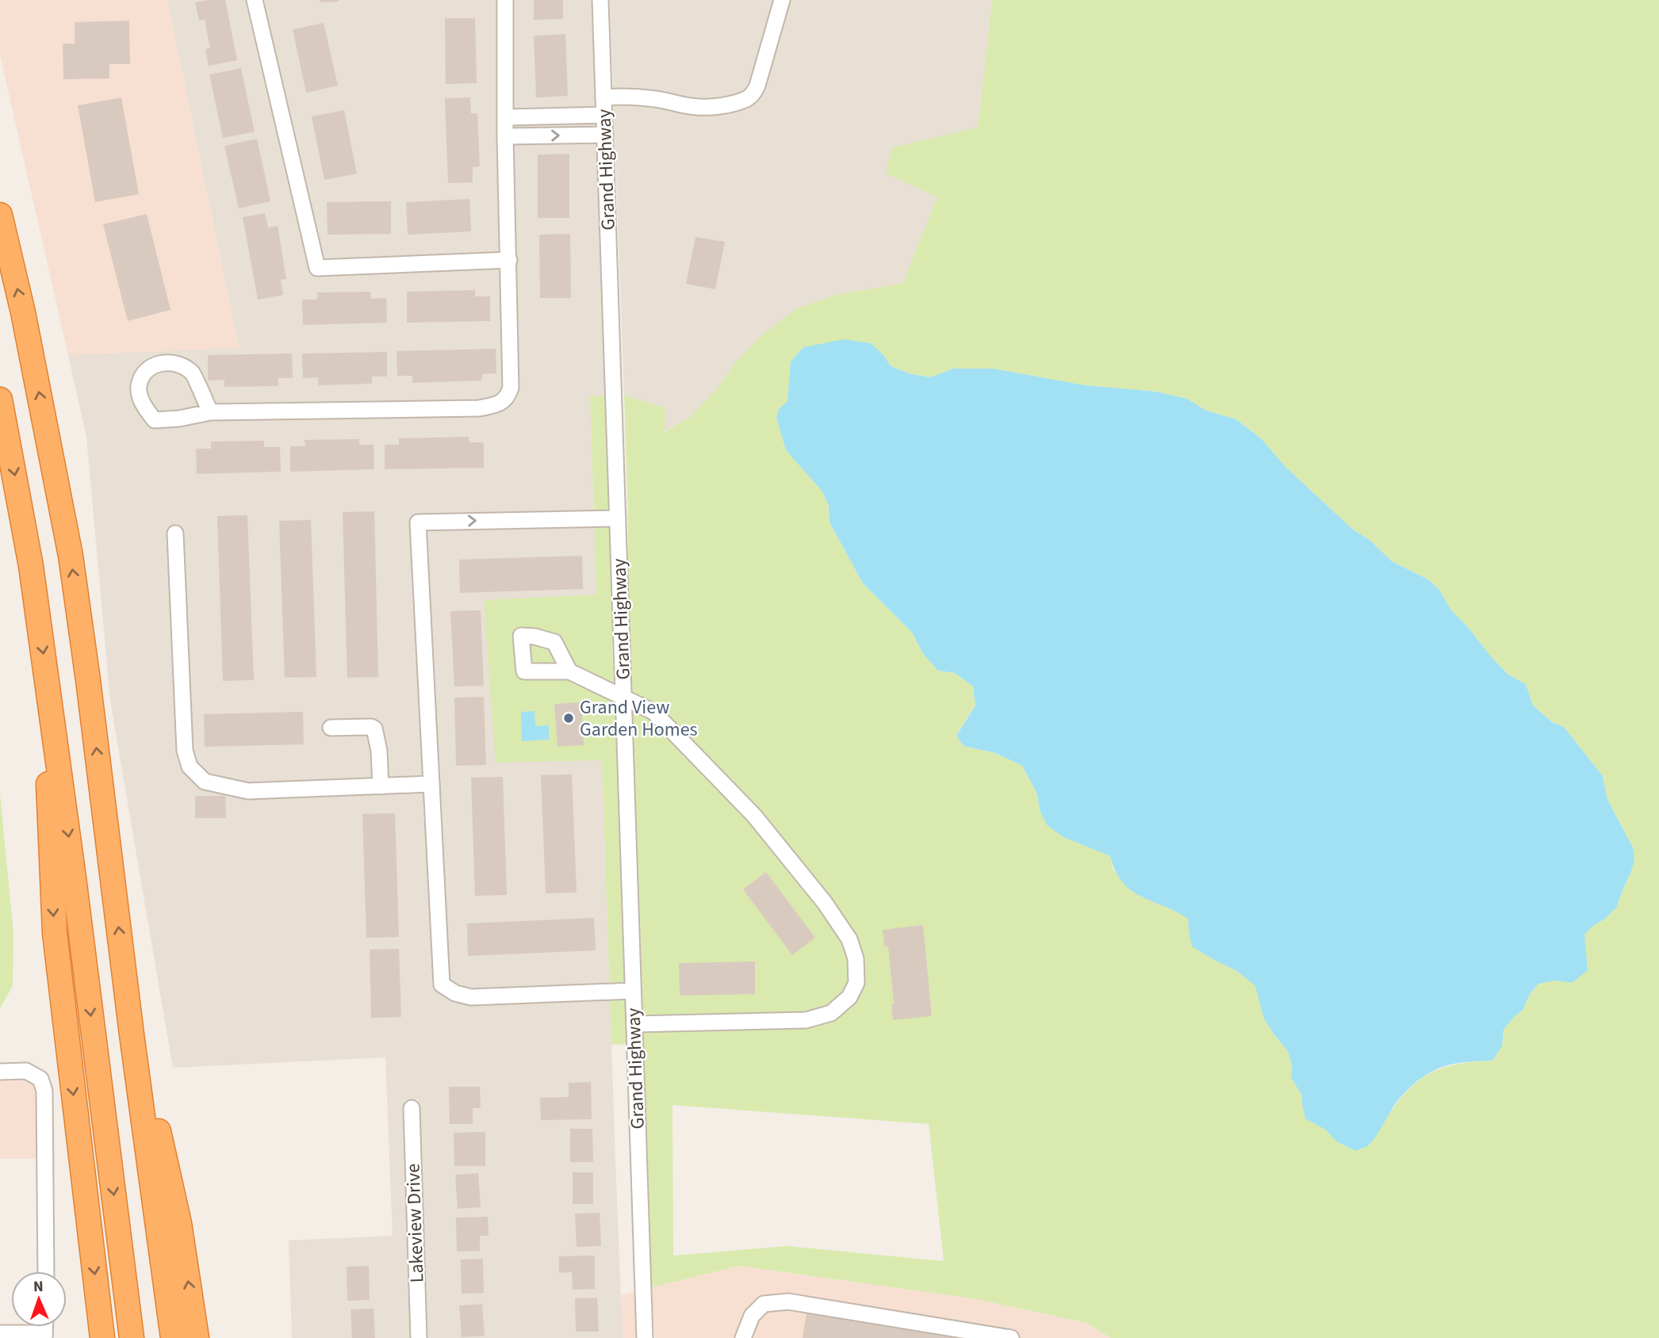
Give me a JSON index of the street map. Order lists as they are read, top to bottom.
{
  "streets": {
    "street": ["Grand Highway", "Lakeview Drive"]
  },
  "places": ["Grand View Garden Homes"],
  "north": "top"
}
